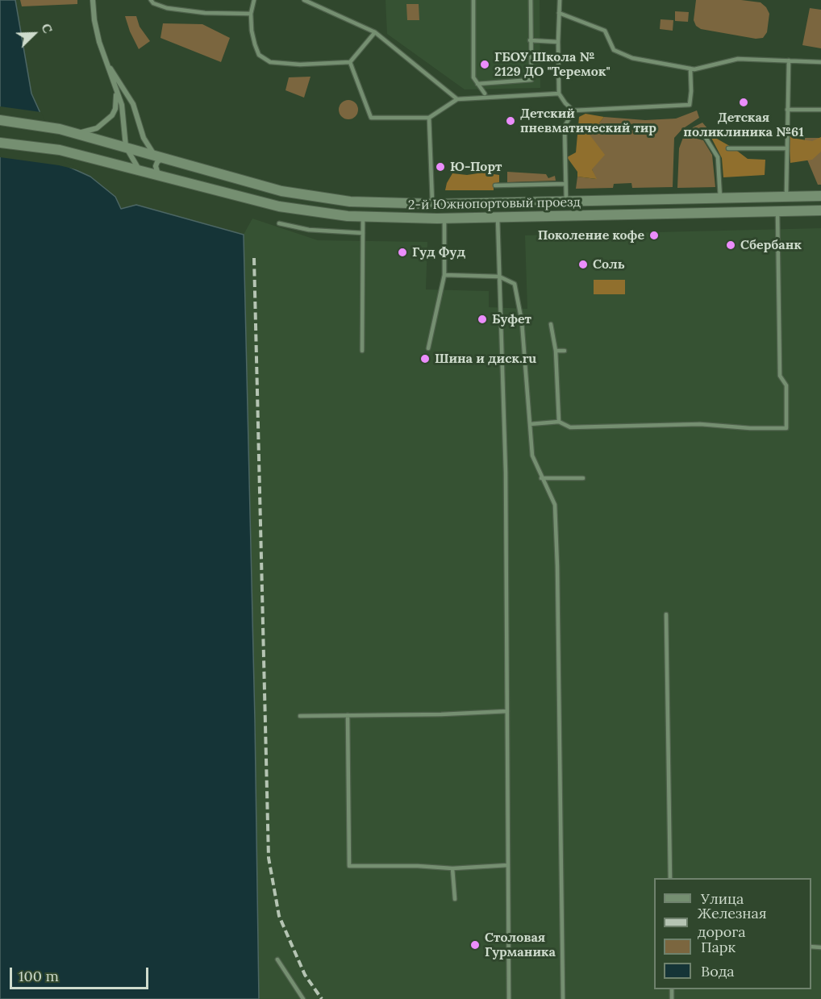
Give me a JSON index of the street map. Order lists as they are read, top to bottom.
{
  "streets": {
    "main road": ["2-й Южнопортовый проезд"]
  },
  "places": [
    "ГБОУ Школа № 2129 ДО \"Теремок\"",
    "Детская поликлиника №61",
    "Детский пневматический тир",
    "Ю-Порт",
    "Поколение кофе",
    "Сбербанк",
    "Гуд Фуд",
    "Соль",
    "Буфет",
    "Шина и диск.ru",
    "Столовая Гурманика"
  ],
  "legend": [
    "Улица",
    "Железная дорога",
    "Парк",
    "Вода"
  ],
  "scale_bar": "100 m",
  "north": "top right"
}
